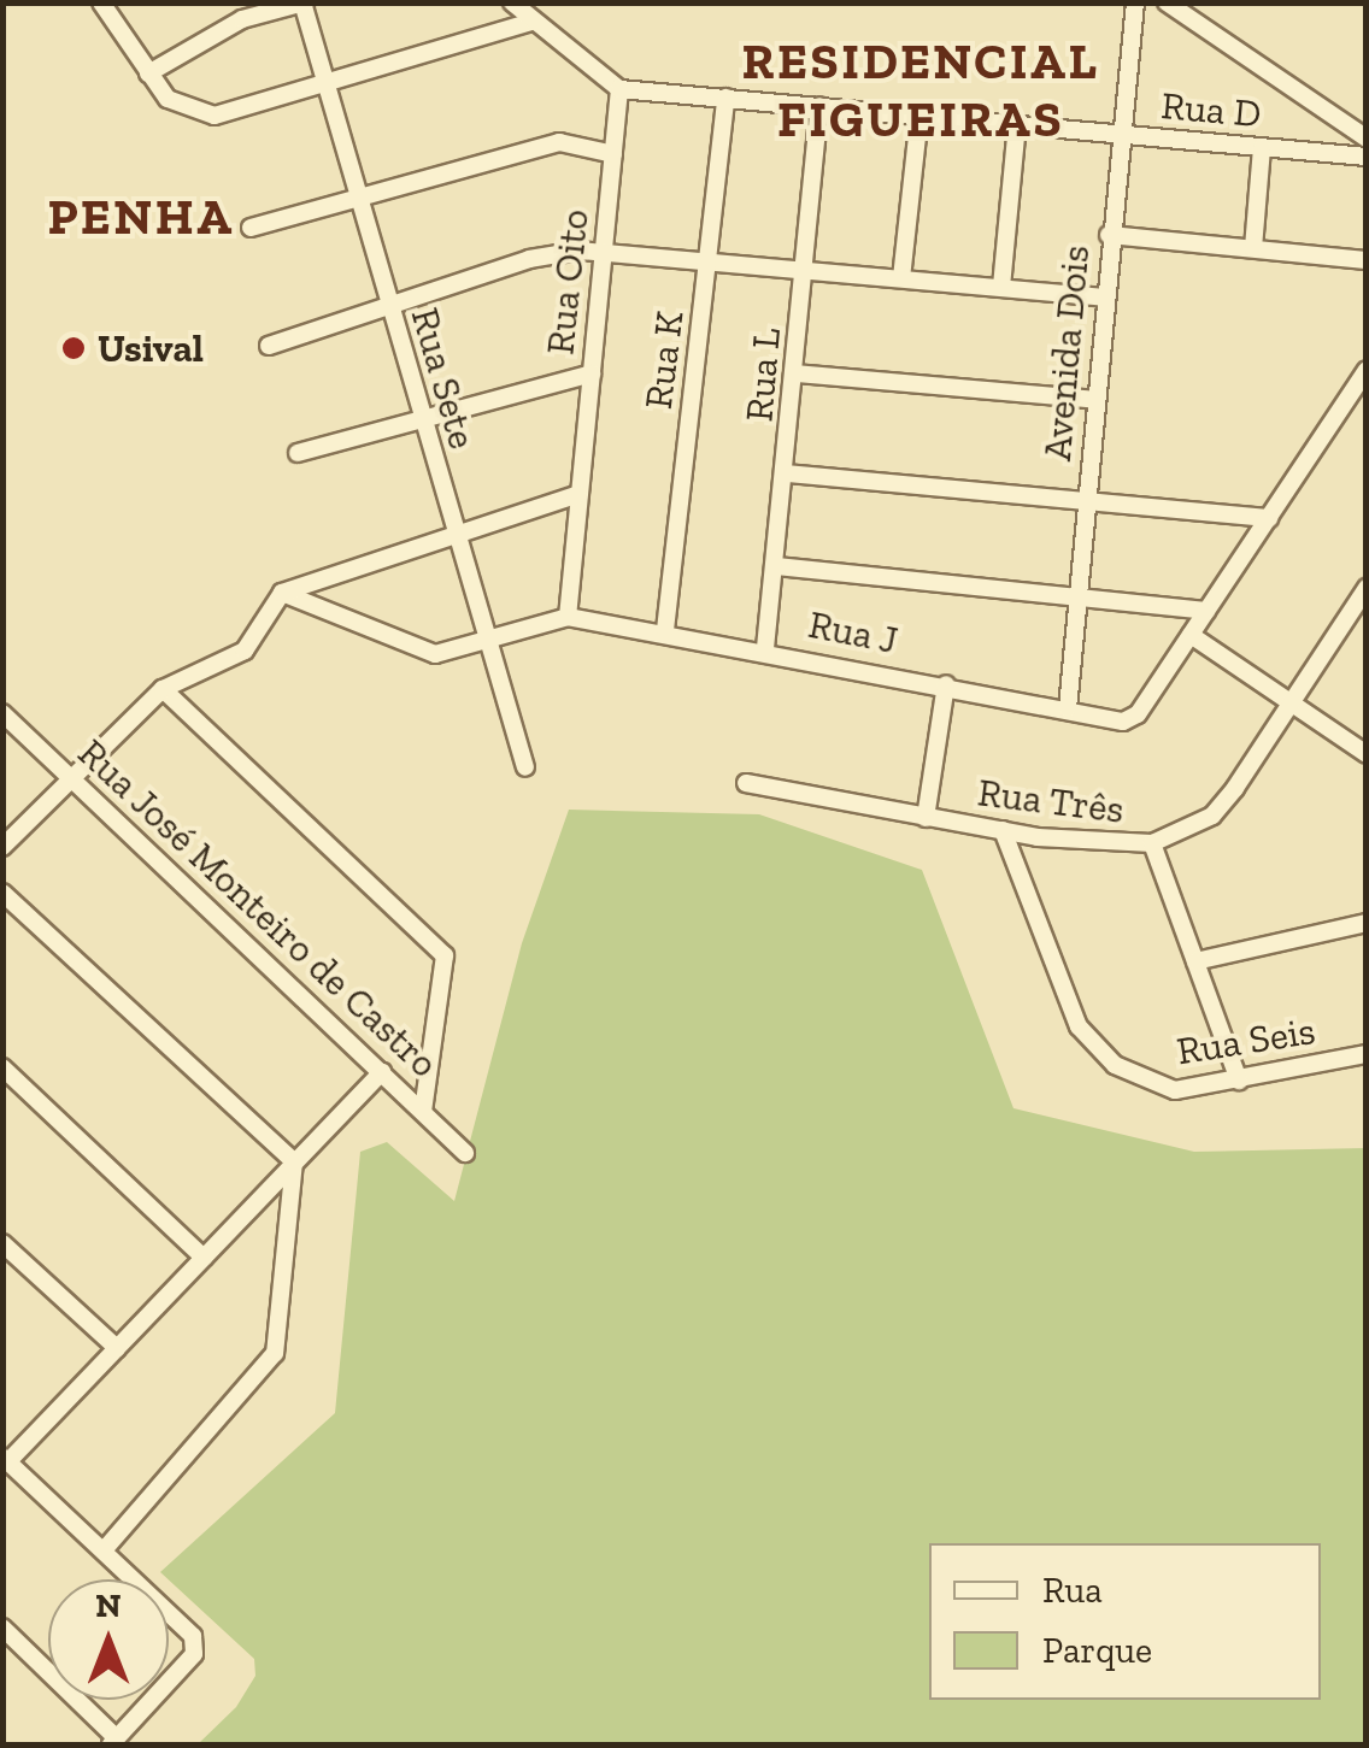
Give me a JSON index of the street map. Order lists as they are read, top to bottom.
{
  "streets": {
    "street": [
      "Rua D",
      "Rua Oito",
      "Avenida Dois",
      "Rua K",
      "Rua L",
      "Rua Sete",
      "Rua J",
      "Rua Três",
      "Rua José Monteiro de Castro",
      "Rua Seis"
    ]
  },
  "crossings": [
    ["Rua D", "Rua Oito"],
    ["Rua D", "Avenida Dois"],
    ["Rua D", "Rua K"],
    ["Rua D", "Rua L"],
    ["Rua Oito", "Rua J"],
    ["Avenida Dois", "Rua J"],
    ["Rua K", "Rua J"],
    ["Rua L", "Rua J"],
    ["Rua Três", "Rua Seis"]
  ],
  "districts": ["RESIDENCIAL FIGUEIRAS", "PENHA"],
  "places": ["Usival"],
  "legend": ["Rua", "Parque"],
  "north": "top"
}
